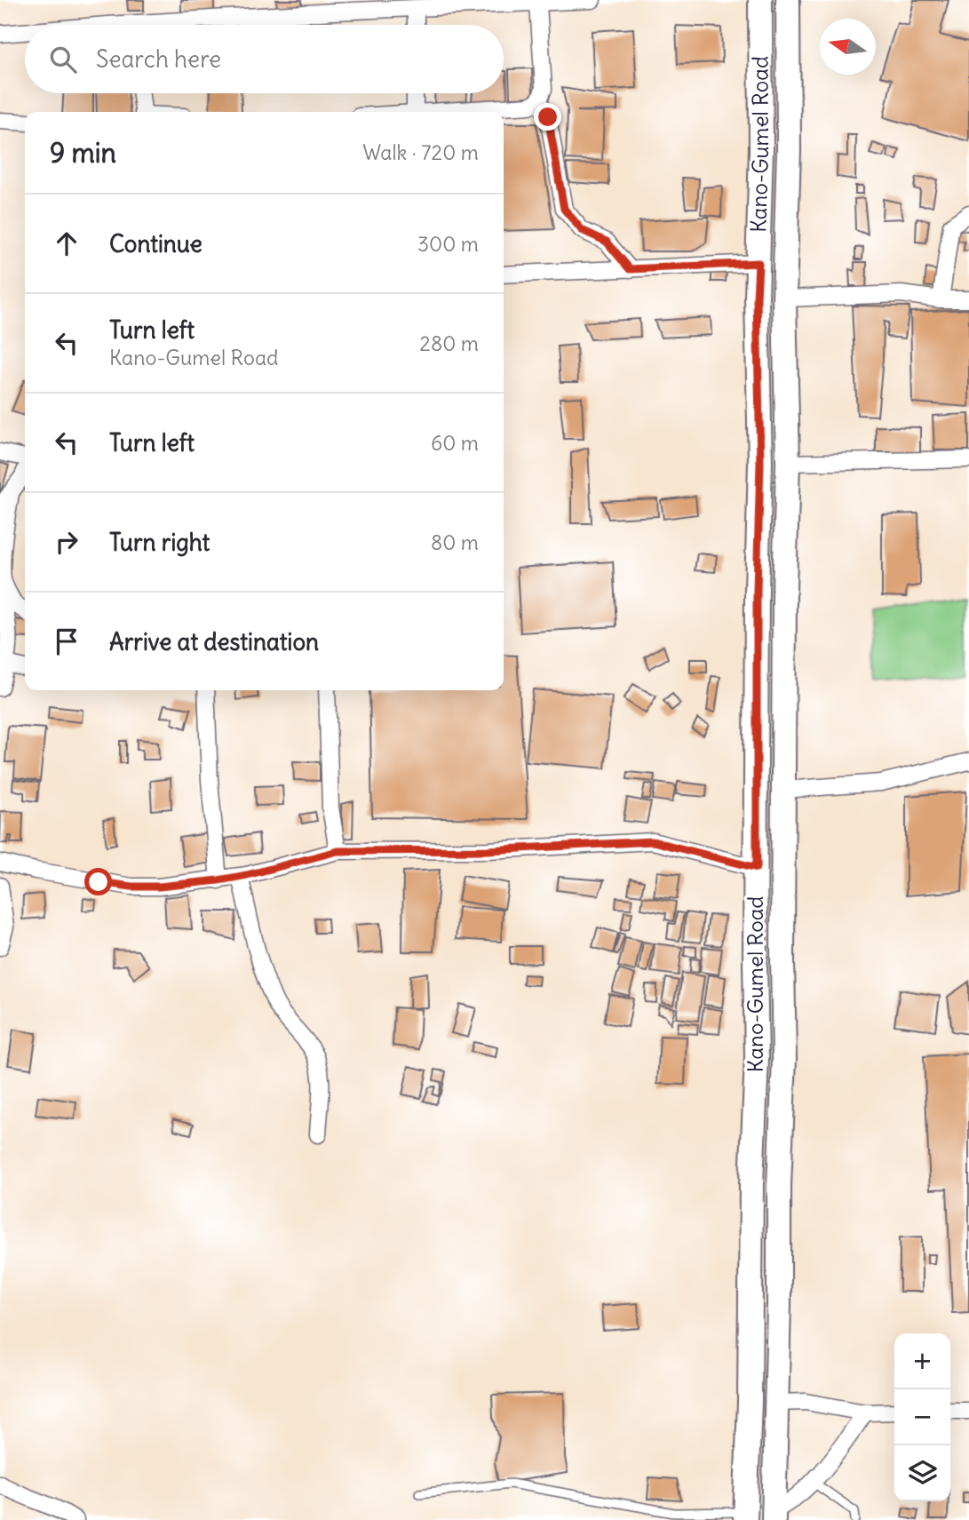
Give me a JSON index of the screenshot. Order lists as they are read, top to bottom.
{
  "streets": {
    "main road": ["Kano-Gumel Road"]
  },
  "north": "left",
  "page": {
    "search": "Search here",
    "heading": ["9 min", "Walk · 720 m"],
    "list": [
      ["Continue", "300 m"],
      ["Turn left", "Kano-Gumel Road", "280 m"],
      ["Turn left", "60 m"],
      ["Turn right", "80 m"],
      "Arrive at destination"
    ],
    "map_buttons": ["+", "−"]
  }
}
